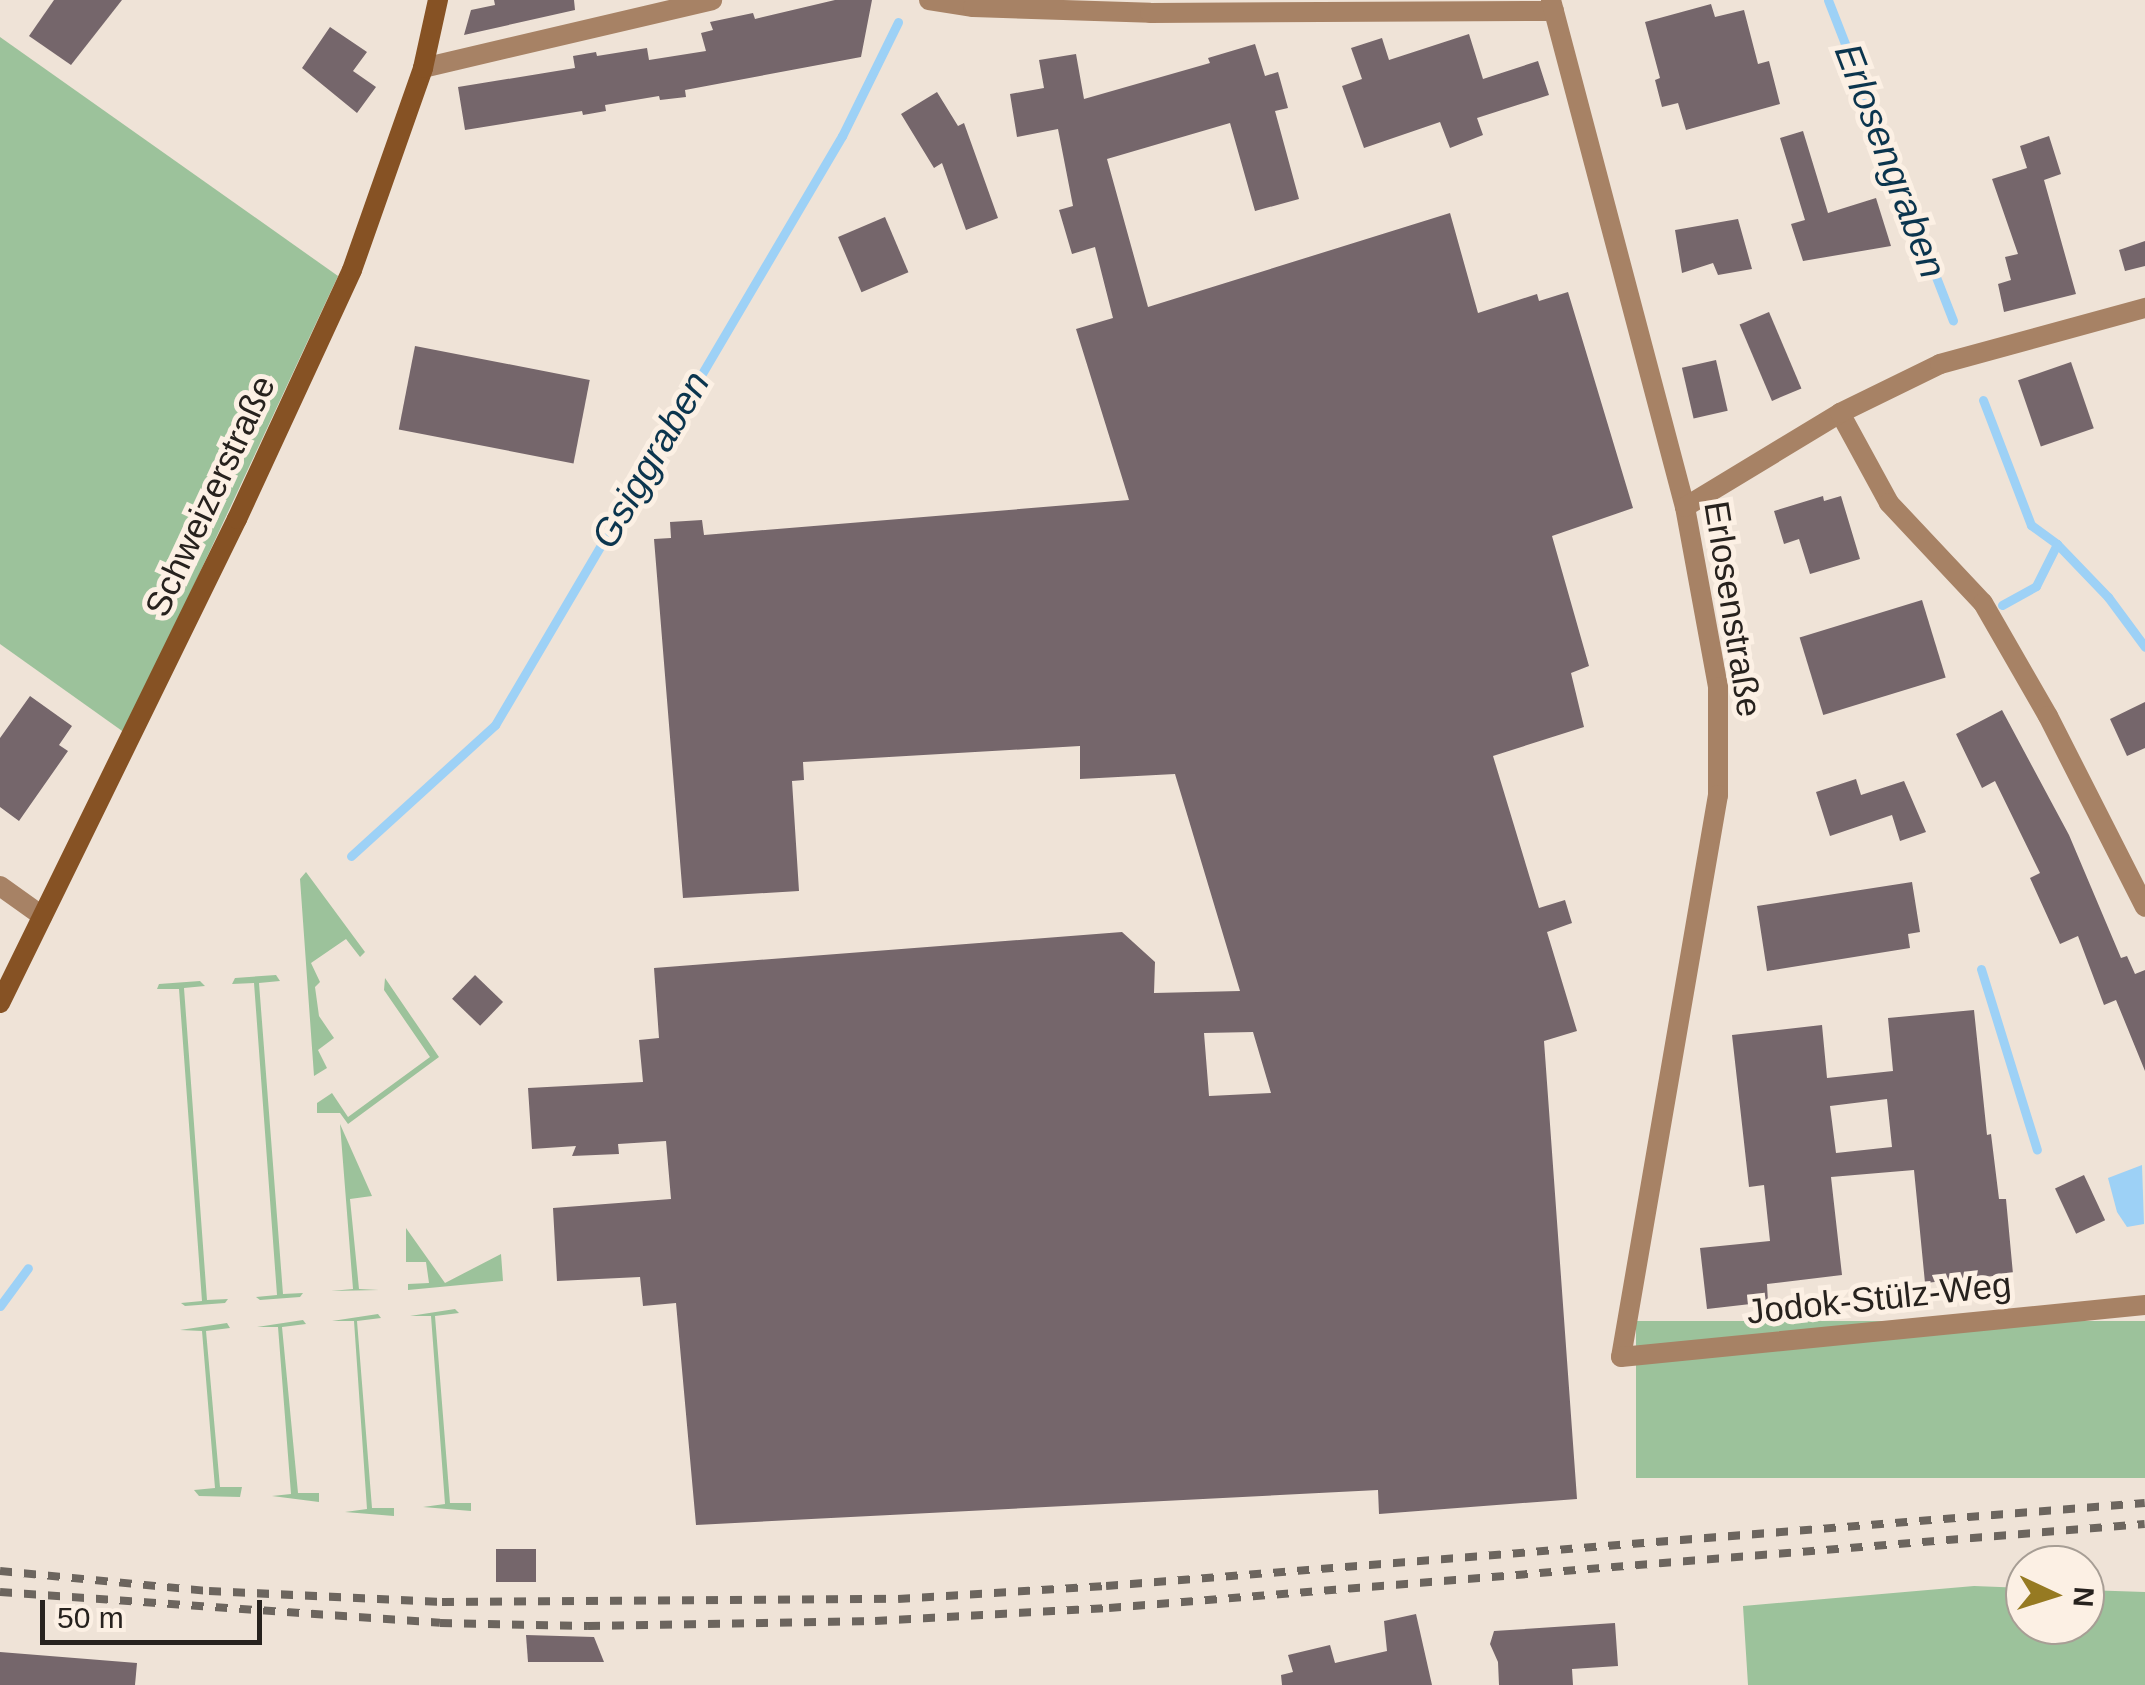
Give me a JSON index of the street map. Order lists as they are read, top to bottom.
{
  "streets": {
    "street": ["Schweizerstraße", "Erlosenstraße", "Jodok-Stülz-Weg"]
  },
  "crossings": [
    ["Erlosenstraße", "Jodok-Stülz-Weg"]
  ],
  "water": ["Erlosengraben", "Gsiggraben"],
  "scale_bar": "50 m",
  "north": "right"
}
